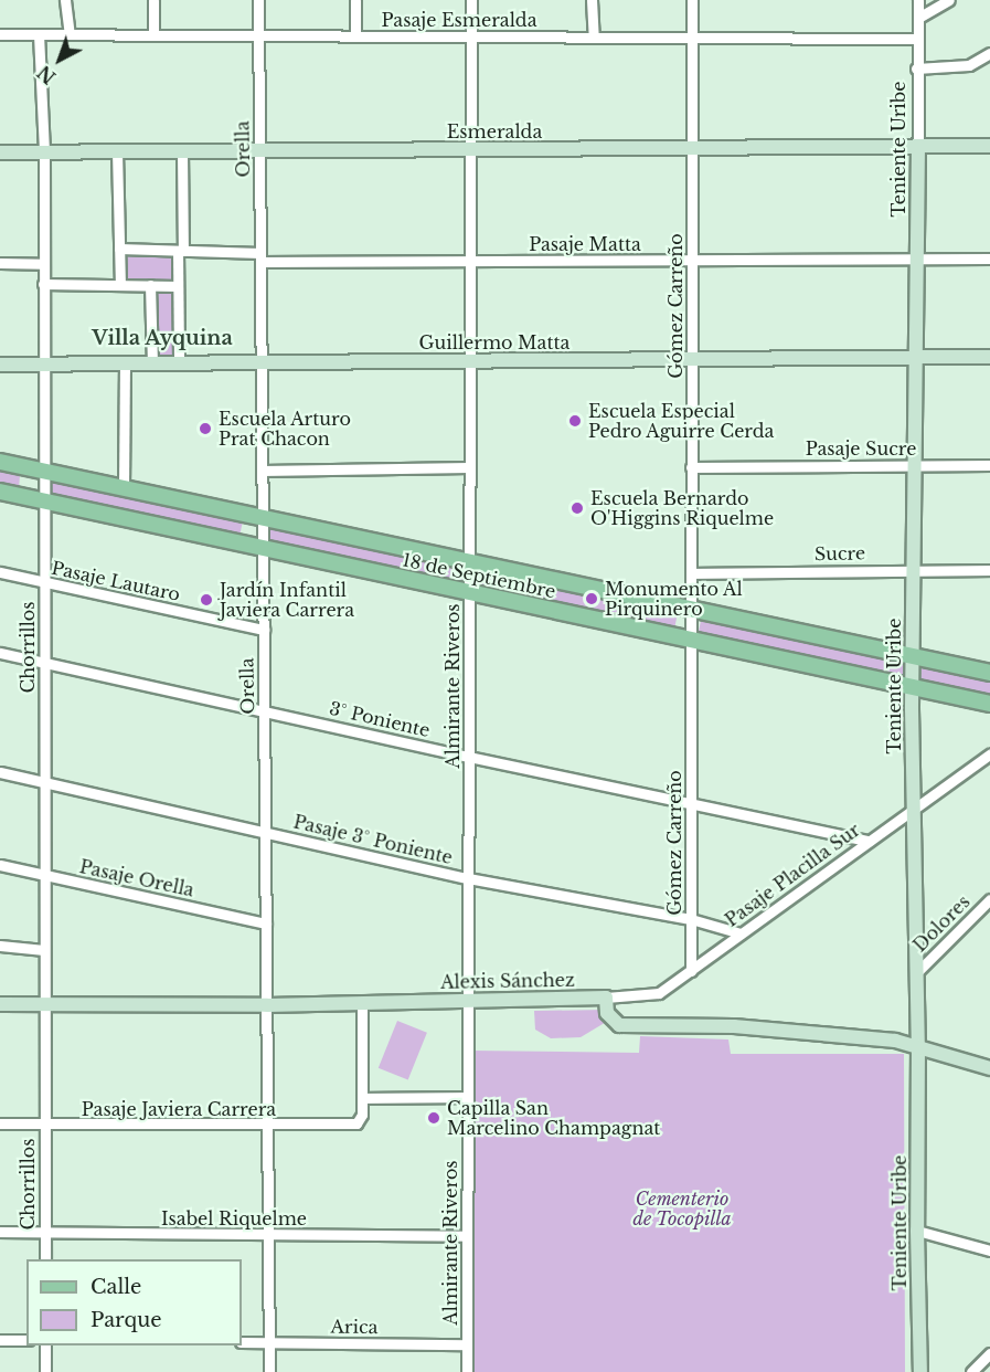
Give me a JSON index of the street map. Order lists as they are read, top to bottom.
{
  "streets": {
    "main road": ["18 de Septiembre"],
    "street": [
      "Pasaje Esmeralda",
      "Esmeralda",
      "Orella",
      "Teniente Uribe",
      "Pasaje Matta",
      "Gómez Carreño",
      "Guillermo Matta",
      "Pasaje Sucre",
      "Sucre",
      "Pasaje Lautaro",
      "Chorrillos",
      "Almirante Riveros",
      "3° Poniente",
      "Pasaje 3° Poniente",
      "Pasaje Placilla Sur",
      "Pasaje Orella",
      "Dolores",
      "Alexis Sánchez",
      "Pasaje Javiera Carrera",
      "Isabel Riquelme",
      "Arica"
    ]
  },
  "crossings": [
    ["Pasaje Esmeralda", "Orella"],
    ["Pasaje Esmeralda", "Teniente Uribe"],
    ["Pasaje Esmeralda", "Gómez Carreño"],
    ["Pasaje Esmeralda", "Chorrillos"],
    ["Pasaje Esmeralda", "Almirante Riveros"],
    ["Esmeralda", "Orella"],
    ["Esmeralda", "Teniente Uribe"],
    ["Esmeralda", "Gómez Carreño"],
    ["Esmeralda", "Chorrillos"],
    ["Esmeralda", "Almirante Riveros"],
    ["Orella", "Pasaje Matta"],
    ["Orella", "Guillermo Matta"],
    ["Orella", "18 de Septiembre"],
    ["Orella", "Pasaje Lautaro"],
    ["Orella", "3° Poniente"],
    ["Orella", "Pasaje 3° Poniente"],
    ["Orella", "Pasaje Orella"],
    ["Orella", "Alexis Sánchez"],
    ["Orella", "Pasaje Javiera Carrera"],
    ["Orella", "Isabel Riquelme"],
    ["Orella", "Arica"],
    ["Teniente Uribe", "Pasaje Matta"],
    ["Teniente Uribe", "Guillermo Matta"],
    ["Teniente Uribe", "Pasaje Sucre"],
    ["Teniente Uribe", "Sucre"],
    ["Teniente Uribe", "18 de Septiembre"],
    ["Teniente Uribe", "Pasaje Placilla Sur"],
    ["Teniente Uribe", "Dolores"],
    ["Pasaje Matta", "Gómez Carreño"],
    ["Pasaje Matta", "Almirante Riveros"],
    ["Gómez Carreño", "Guillermo Matta"],
    ["Gómez Carreño", "Pasaje Sucre"],
    ["Gómez Carreño", "Sucre"],
    ["Gómez Carreño", "18 de Septiembre"],
    ["Gómez Carreño", "3° Poniente"],
    ["Gómez Carreño", "Pasaje 3° Poniente"],
    ["Gómez Carreño", "Pasaje Placilla Sur"],
    ["Guillermo Matta", "Chorrillos"],
    ["Guillermo Matta", "Almirante Riveros"],
    ["18 de Septiembre", "Chorrillos"],
    ["18 de Septiembre", "Almirante Riveros"],
    ["Pasaje Lautaro", "Chorrillos"],
    ["Chorrillos", "3° Poniente"],
    ["Chorrillos", "Pasaje 3° Poniente"],
    ["Chorrillos", "Pasaje Orella"],
    ["Chorrillos", "Alexis Sánchez"],
    ["Chorrillos", "Pasaje Javiera Carrera"],
    ["Chorrillos", "Isabel Riquelme"],
    ["Almirante Riveros", "3° Poniente"],
    ["Almirante Riveros", "Pasaje 3° Poniente"],
    ["Almirante Riveros", "Alexis Sánchez"],
    ["Almirante Riveros", "Isabel Riquelme"],
    ["Almirante Riveros", "Arica"],
    ["3° Poniente", "Pasaje Placilla Sur"],
    ["Pasaje 3° Poniente", "Pasaje Placilla Sur"],
    ["Pasaje Placilla Sur", "Alexis Sánchez"]
  ],
  "districts": ["Villa Ayquina"],
  "parks": ["Cementerio de Tocopilla"],
  "places": [
    "Escuela Especial Pedro Aguirre Cerda",
    "Escuela Arturo Prat Chacon",
    "Escuela Bernardo O'Higgins Riquelme",
    "Monumento Al Pirquinero",
    "Jardín Infantil Javiera Carrera",
    "Capilla San Marcelino Champagnat"
  ],
  "legend": ["Calle", "Parque"],
  "north": "bottom left"
}
